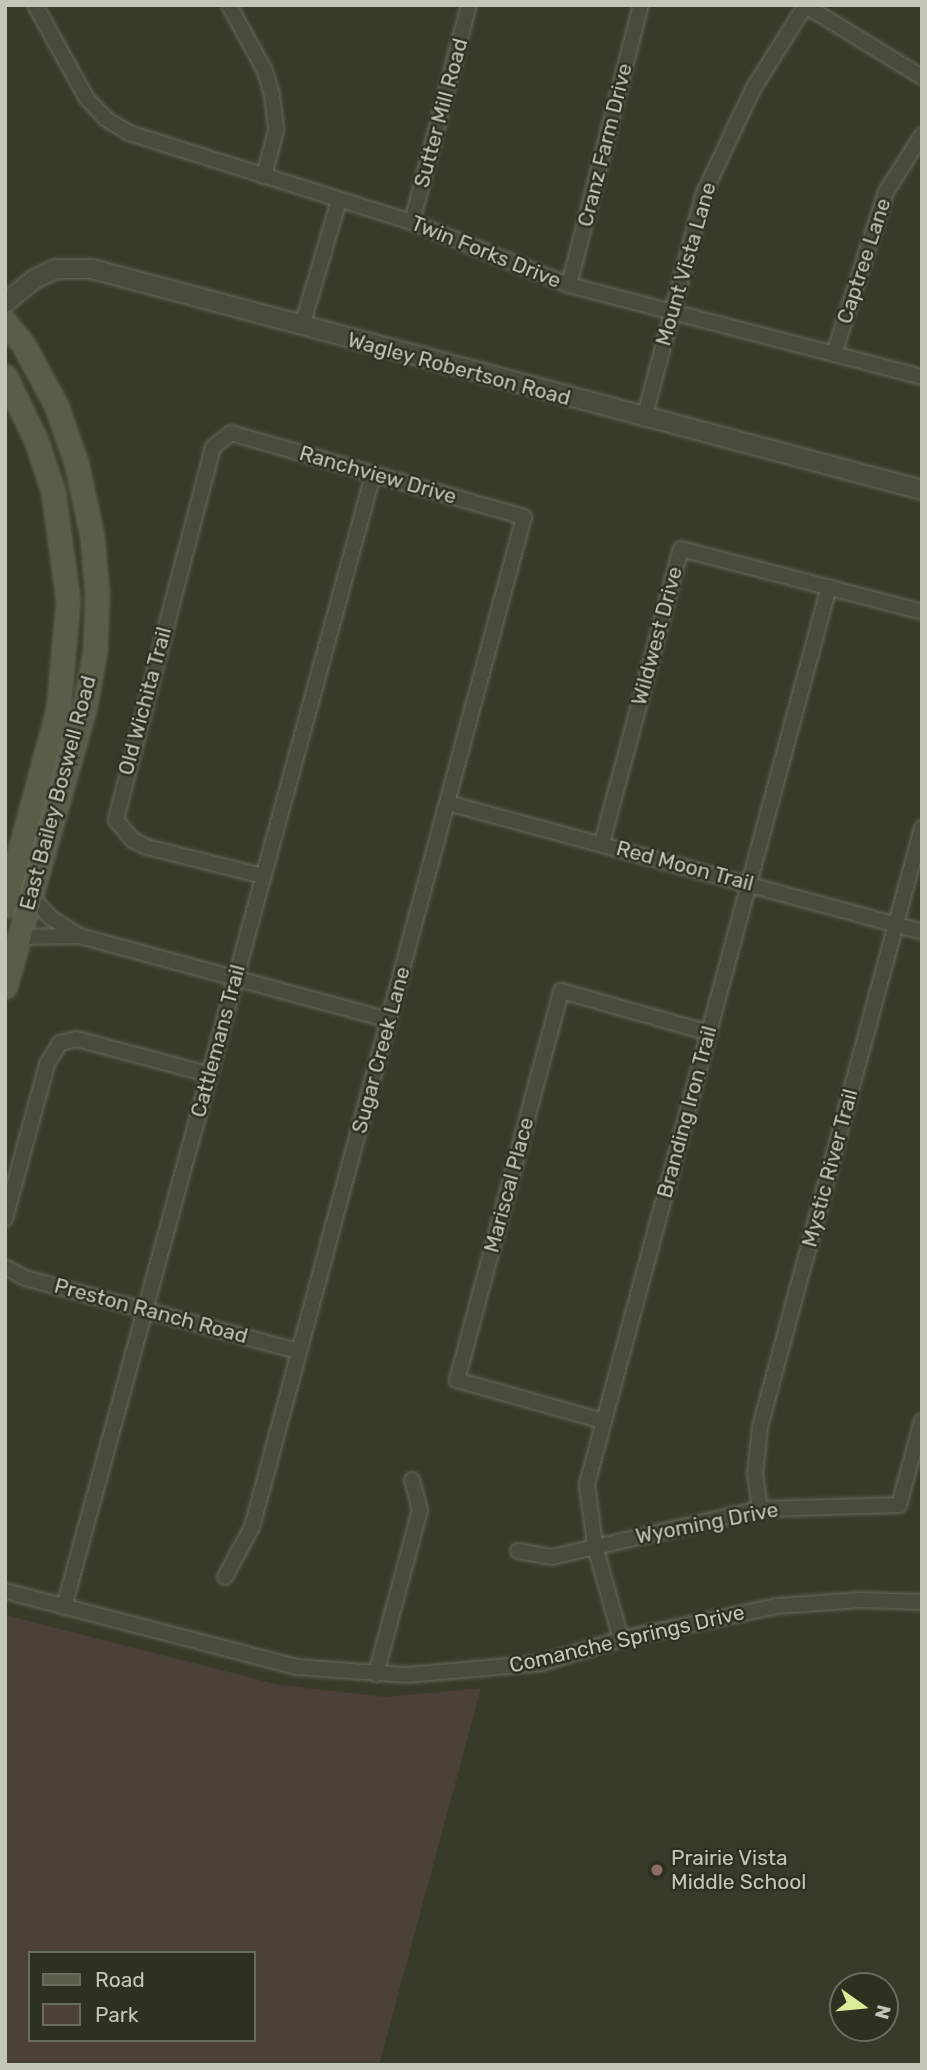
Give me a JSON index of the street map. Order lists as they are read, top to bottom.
{
  "streets": {
    "main road": ["East Bailey Boswell Road"],
    "street": [
      "Sutter Mill Road",
      "Cranz Farm Drive",
      "Twin Forks Drive",
      "Captree Lane",
      "Mount Vista Lane",
      "Wagley Robertson Road",
      "Ranchview Drive",
      "Wildwest Drive",
      "Old Wichita Trail",
      "Red Moon Trail",
      "Cattlemans Trail",
      "Sugar Creek Lane",
      "Branding Iron Trail",
      "Mystic River Trail",
      "Mariscal Place",
      "Preston Ranch Road",
      "Wyoming Drive",
      "Comanche Springs Drive"
    ]
  },
  "crossings": [
    ["Sutter Mill Road", "Twin Forks Drive"],
    ["Cranz Farm Drive", "Twin Forks Drive"],
    ["Twin Forks Drive", "Captree Lane"],
    ["Twin Forks Drive", "Mount Vista Lane"],
    ["Mount Vista Lane", "Wagley Robertson Road"],
    ["Ranchview Drive", "Old Wichita Trail"],
    ["Ranchview Drive", "Cattlemans Trail"],
    ["Ranchview Drive", "Sugar Creek Lane"],
    ["Wildwest Drive", "Red Moon Trail"],
    ["Wildwest Drive", "Branding Iron Trail"],
    ["Old Wichita Trail", "Cattlemans Trail"],
    ["Red Moon Trail", "Sugar Creek Lane"],
    ["Red Moon Trail", "Branding Iron Trail"],
    ["Red Moon Trail", "Mystic River Trail"],
    ["Cattlemans Trail", "Preston Ranch Road"],
    ["Cattlemans Trail", "Comanche Springs Drive"],
    ["Sugar Creek Lane", "Preston Ranch Road"],
    ["Branding Iron Trail", "Mariscal Place"],
    ["Branding Iron Trail", "Wyoming Drive"],
    ["Branding Iron Trail", "Comanche Springs Drive"],
    ["Mystic River Trail", "Wyoming Drive"]
  ],
  "places": ["Prairie Vista Middle School"],
  "legend": ["Road", "Park"],
  "north": "right"
}
